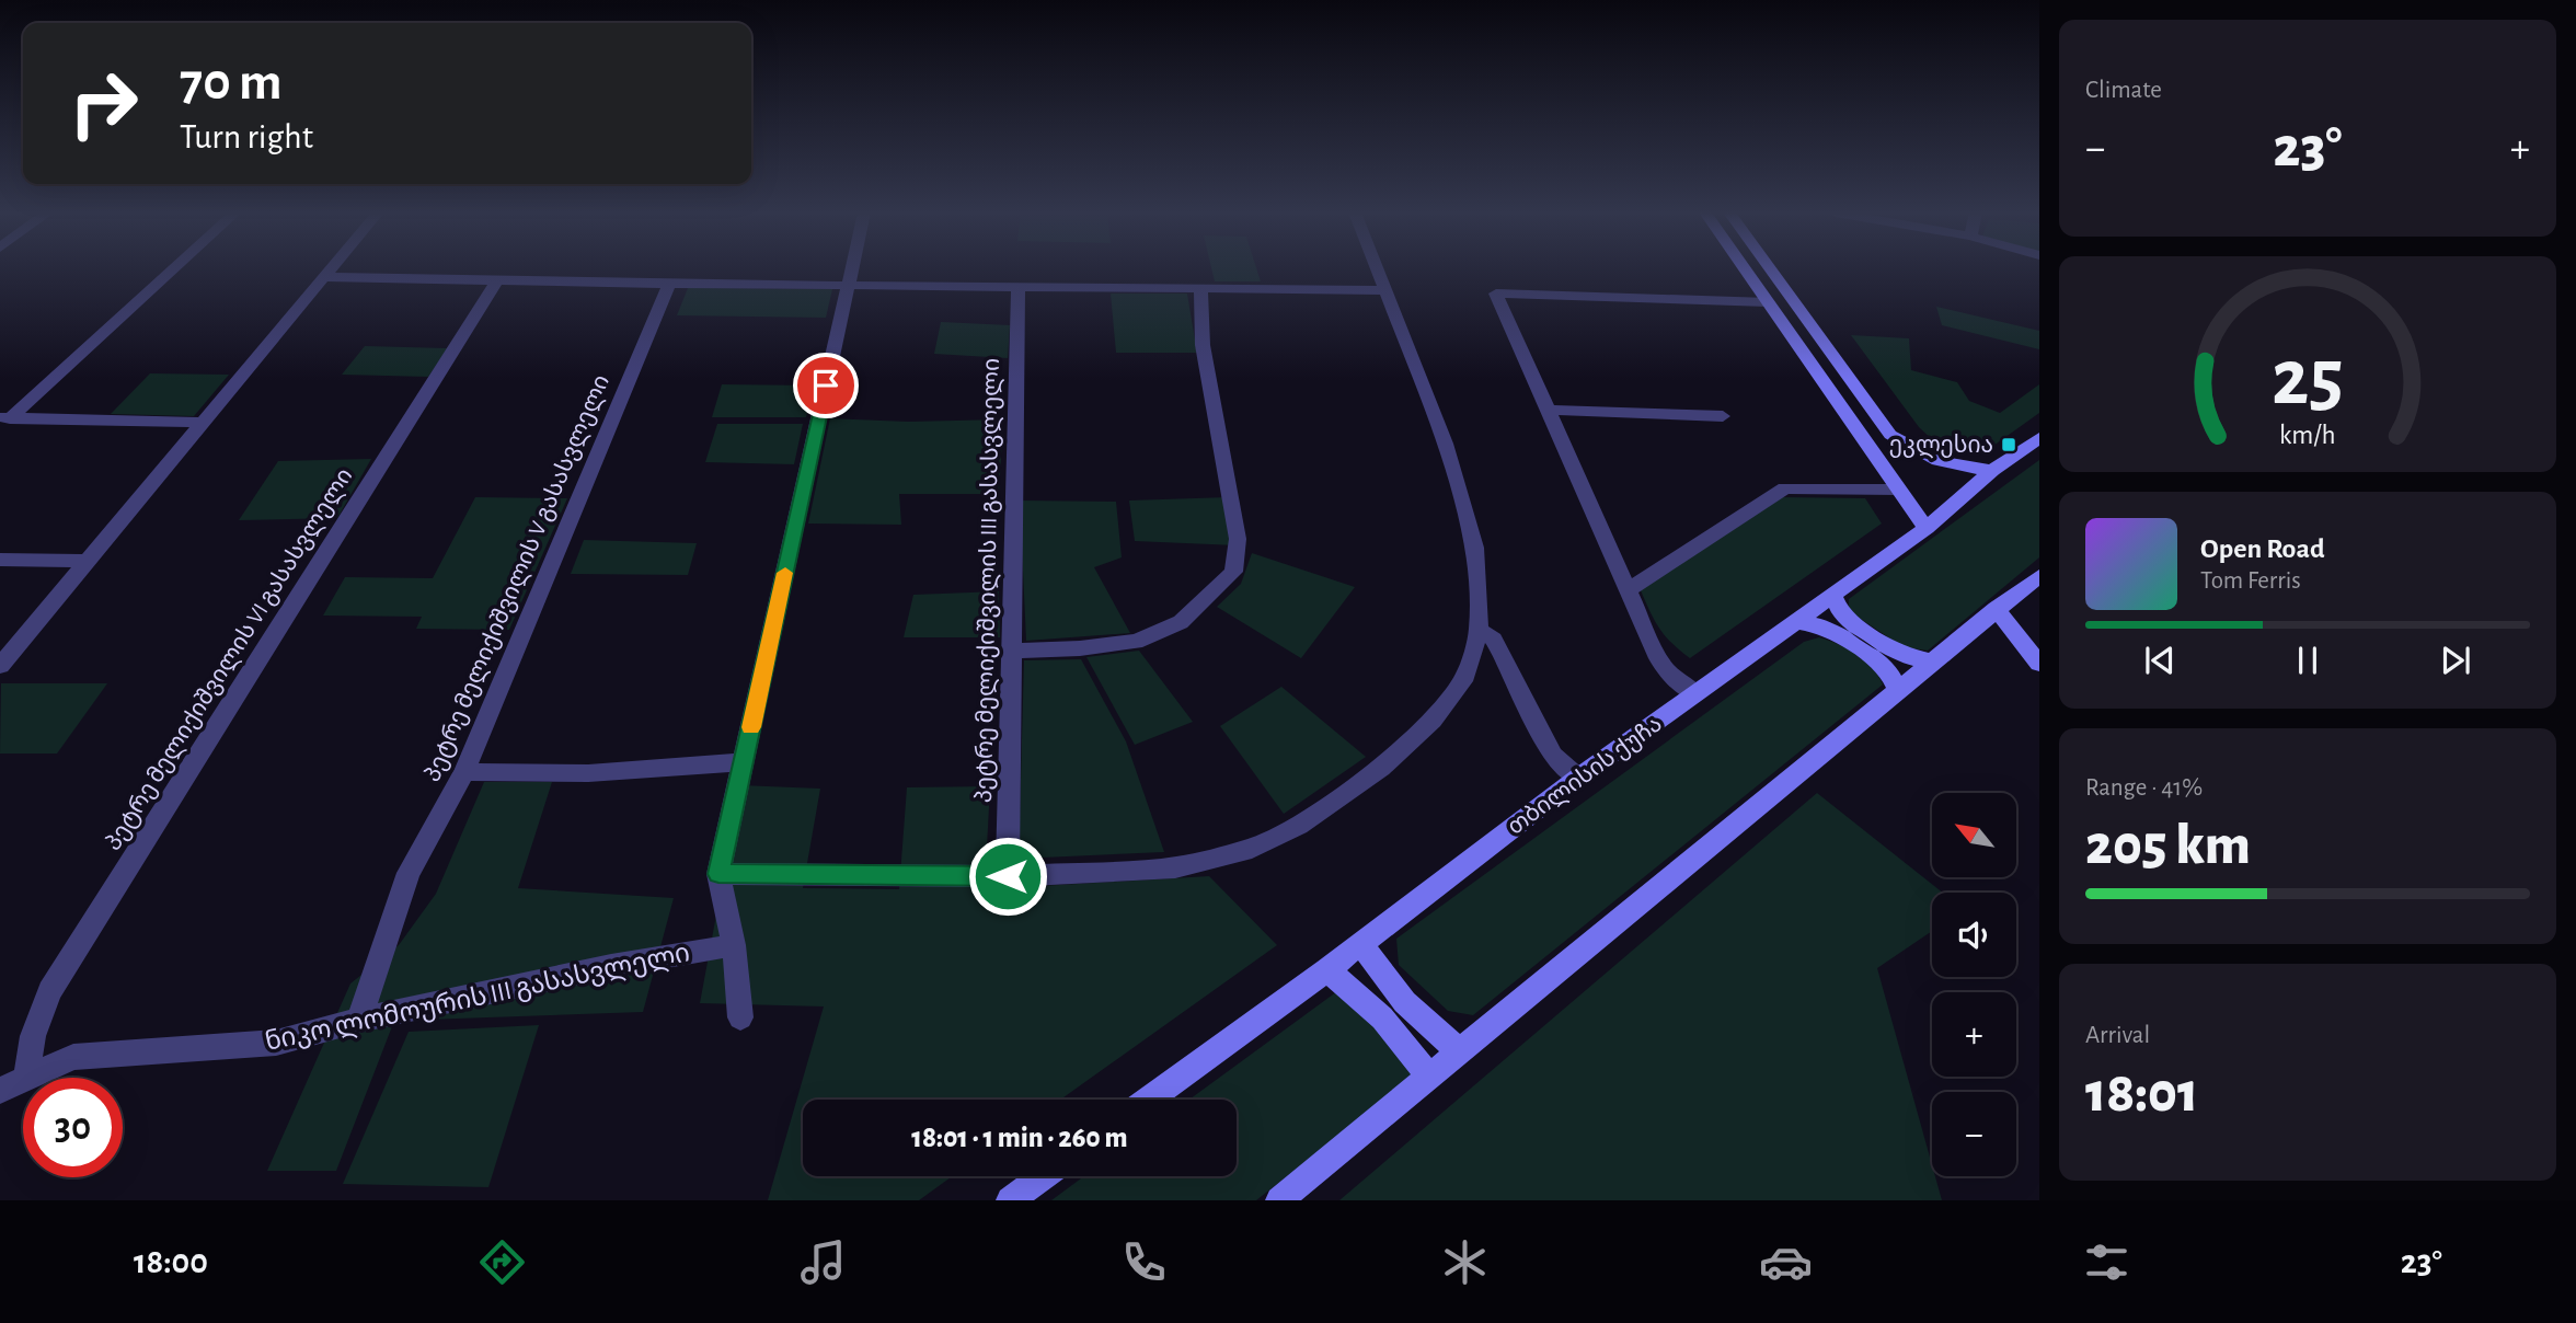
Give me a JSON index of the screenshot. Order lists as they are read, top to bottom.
{
  "streets": {
    "main road": ["თბილისის ქუჩა"],
    "street": [
      "პეტრე მელიქიშვილის V გასასვლელი",
      "პეტრე მელიქიშვილის III გასასვლელი",
      "პეტრე მელიქიშვილის VI გასასვლელი",
      "ნიკო ლომოურის III გასასვლელი"
    ]
  },
  "crossings": [
    ["პეტრე მელიქიშვილის V გასასვლელი", "ნიკო ლომოურის III გასასვლელი"],
    ["პეტრე მელიქიშვილის VI გასასვლელი", "ნიკო ლომოურის III გასასვლელი"]
  ],
  "places": {
    "transit": ["ეკლესია"]
  },
  "north": "top left",
  "page": {
    "tile": [
      "Climate",
      ["Range · 41%", "205 km"],
      ["Arrival", "18:01"]
    ],
    "turn": ["70 m", "Turn right"],
    "heat": ["−", "23°", "+"],
    "song": ["Open Road", "Tom Ferris"],
    "map_buttons": ["+", "−"],
    "limit": "30",
    "trip": "18:01 · 1 min · 260 m",
    "tabs": ["18:00", "23°"],
    "gauge": ["25", "km/h"]
  }
}
